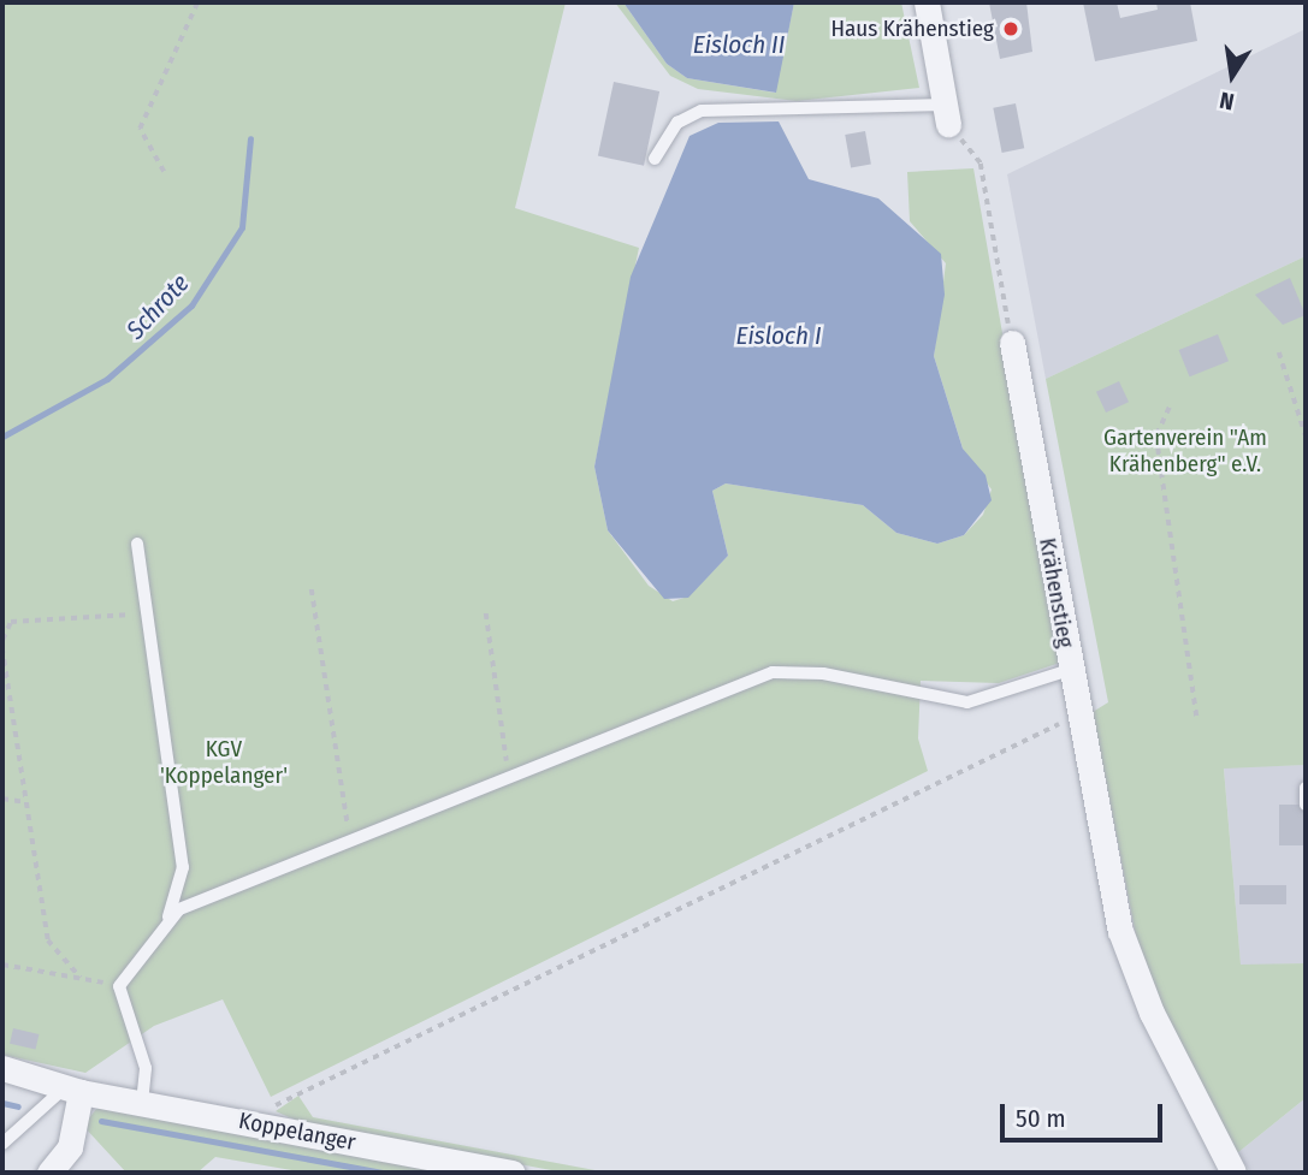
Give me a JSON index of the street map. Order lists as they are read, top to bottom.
{
  "streets": {
    "street": ["Krähenstieg", "Koppelanger"]
  },
  "water": ["Eisloch II", "Schrote", "Eisloch I"],
  "parks": ["Gartenverein \"Am Krähenberg\" e.V.", "KGV 'Koppelanger'"],
  "places": ["Haus Krähenstieg"],
  "scale_bar": "50 m",
  "north": "bottom"
}
